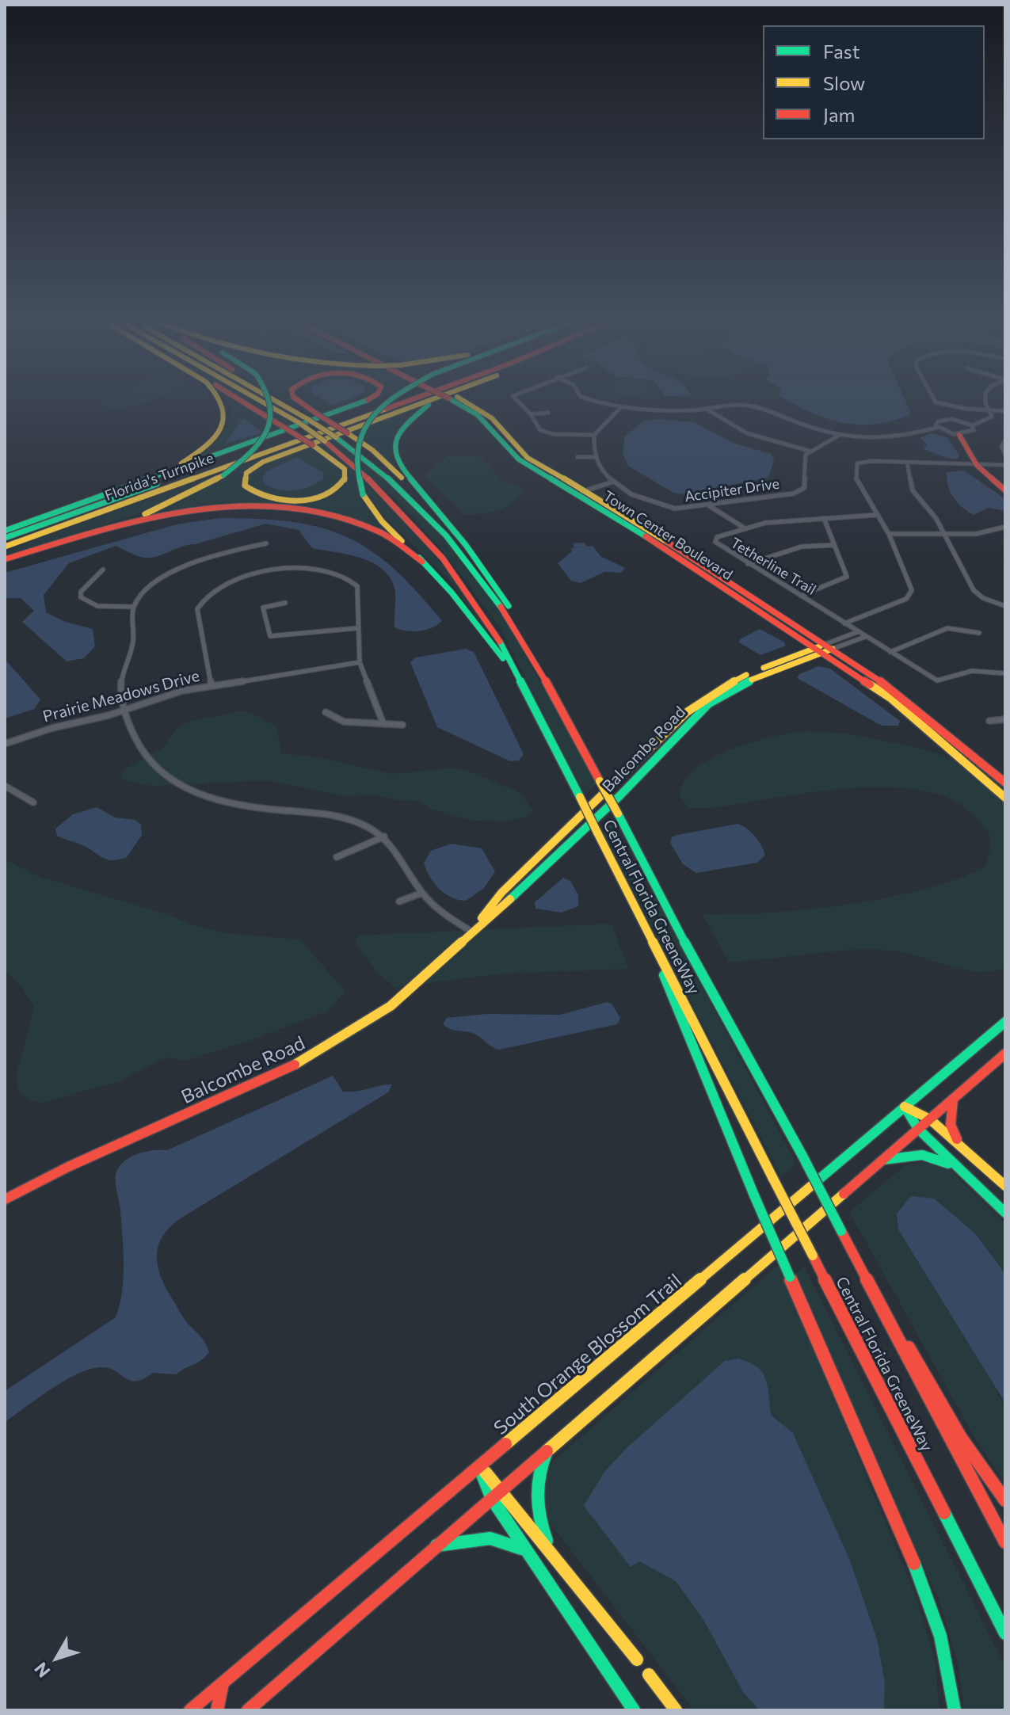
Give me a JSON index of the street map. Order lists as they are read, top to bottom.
{
  "streets": {
    "main road": [
      "Florida's Turnpike",
      "Town Center Boulevard",
      "Balcombe Road",
      "Central Florida GreeneWay",
      "South Orange Blossom Trail"
    ],
    "street": ["Accipiter Drive", "Tetherline Trail", "Prairie Meadows Drive"]
  },
  "crossings": [
    ["Town Center Boulevard", "Balcombe Road"]
  ],
  "legend": ["Fast", "Slow", "Jam"],
  "north": "bottom left"
}
